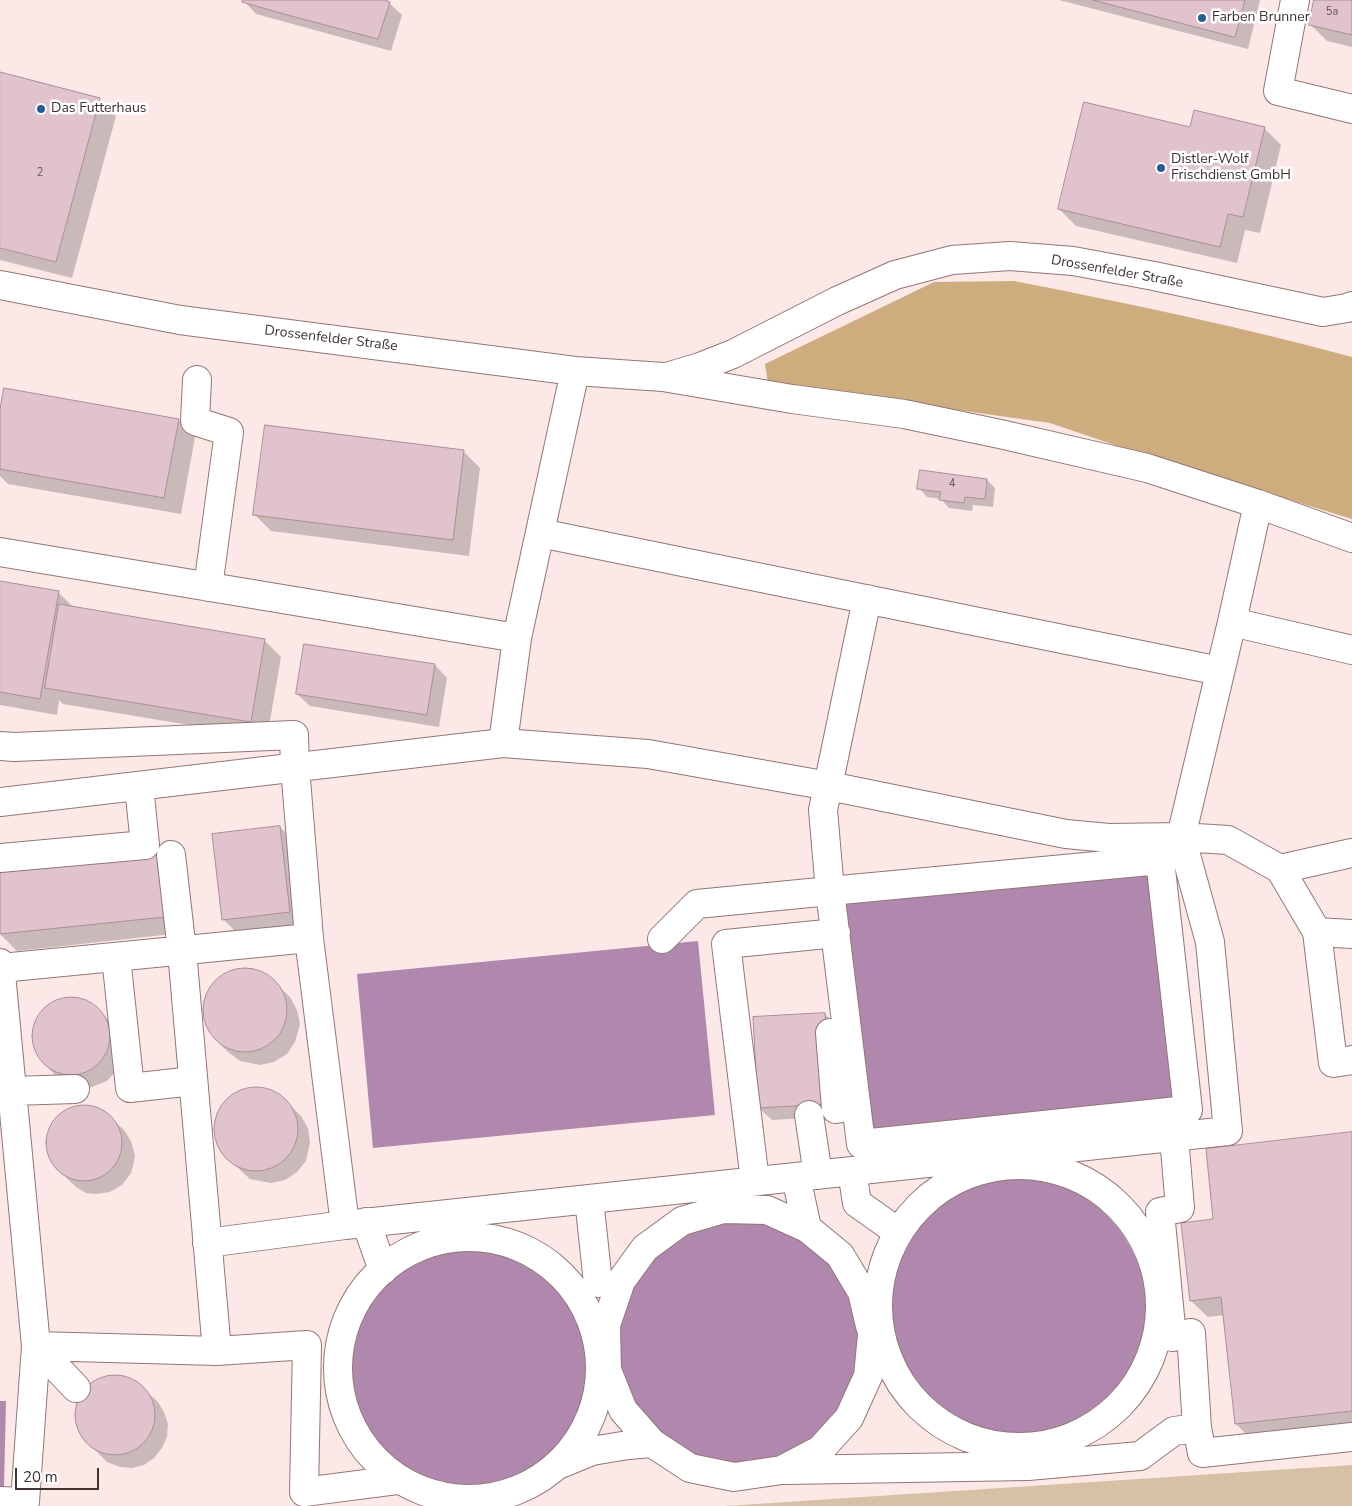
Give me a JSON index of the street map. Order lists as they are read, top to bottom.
{
  "streets": {
    "street": ["Drossenfelder Straße"]
  },
  "places": ["Farben Brunner", "Das Futterhaus", "Distler-Wolf Frischdienst GmbH"],
  "house_numbers": ["5a", "2", "4"],
  "scale_bar": "20 m"
}
